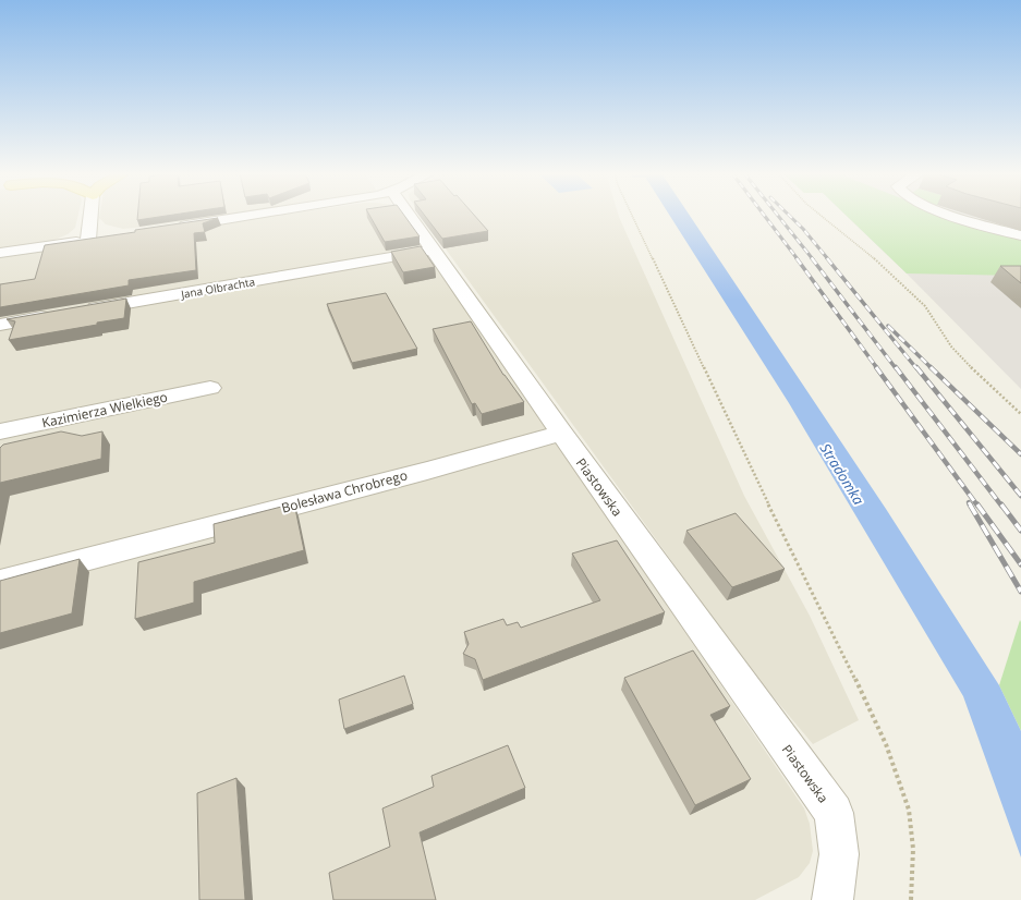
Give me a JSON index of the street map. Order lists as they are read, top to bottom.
{
  "streets": {
    "street": [
      "Jana Olbrachta",
      "Kazimierza Wielkiego",
      "Piastowska",
      "Bolesława Chrobrego"
    ]
  },
  "crossings": [
    ["Jana Olbrachta", "Piastowska"],
    ["Piastowska", "Bolesława Chrobrego"]
  ],
  "water": ["Stradomka"]
}
